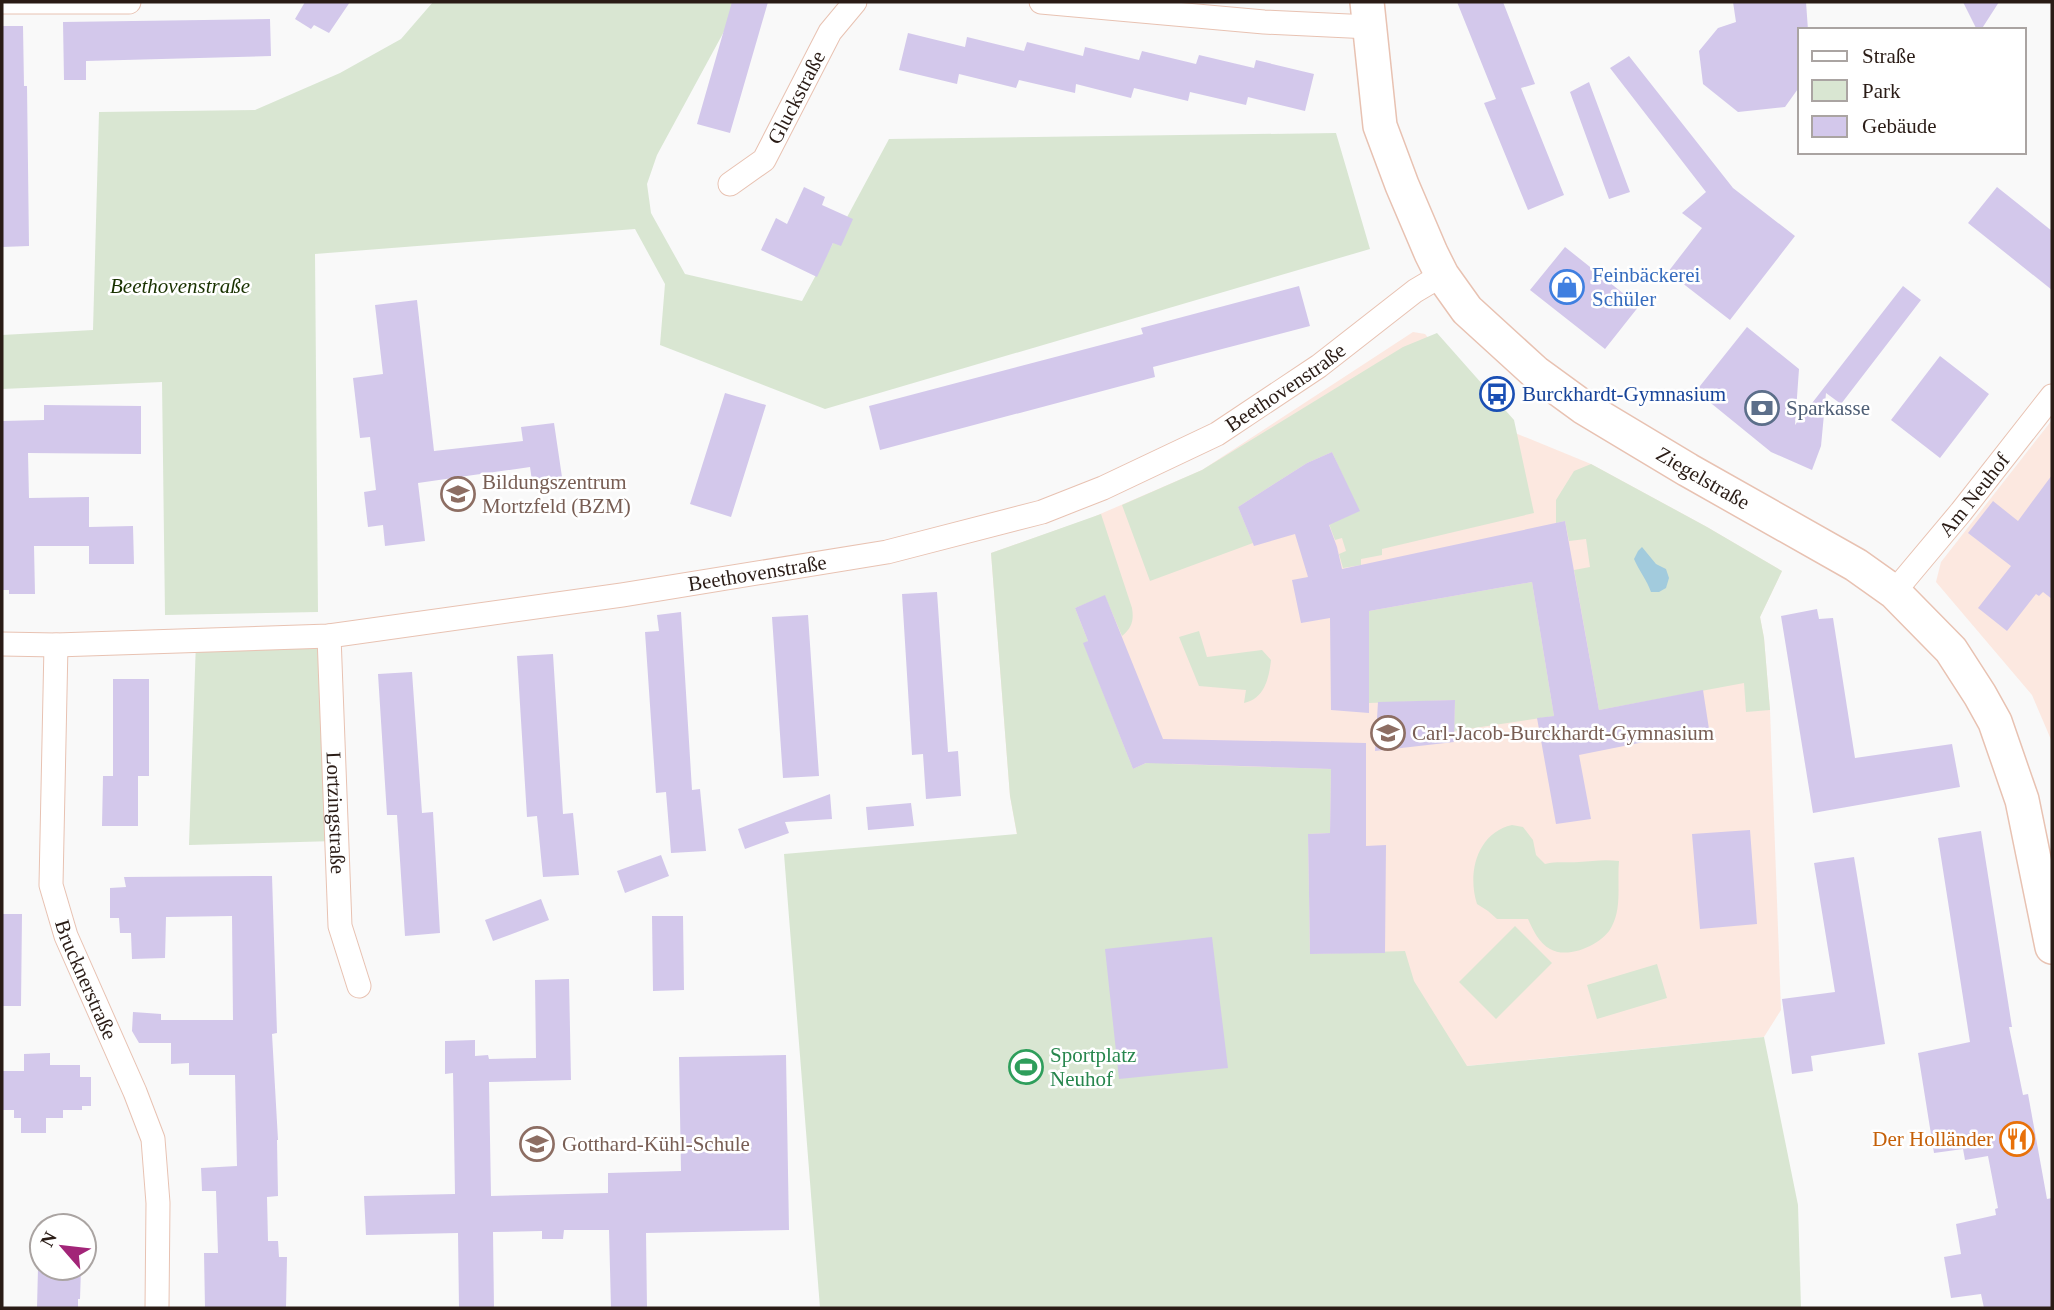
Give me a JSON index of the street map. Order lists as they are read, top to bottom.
{
  "streets": {
    "main road": ["Ziegelstraße"],
    "street": [
      "Gluckstraße",
      "Beethovenstraße",
      "Am Neuhof",
      "Lortzingstraße",
      "Brucknerstraße"
    ]
  },
  "crossings": [
    ["Beethovenstraße", "Ziegelstraße"],
    ["Beethovenstraße", "Lortzingstraße"],
    ["Beethovenstraße", "Brucknerstraße"],
    ["Ziegelstraße", "Am Neuhof"]
  ],
  "parks": ["Beethovenstraße"],
  "places": {
    "shop": ["Feinbäckerei Schüler"],
    "bus stop": ["Burckhardt-Gymnasium"],
    "bank": ["Sparkasse"],
    "school or university": ["Bildungszentrum Mortzfeld (BZM)", "Carl-Jacob-Burckhardt-Gymnasium", "Gotthard-Kühl-Schule"],
    "sports": ["Sportplatz Neuhof"],
    "restaurant": ["Der Holländer"]
  },
  "legend": ["Straße", "Park", "Gebäude"],
  "north": "top left"
}
